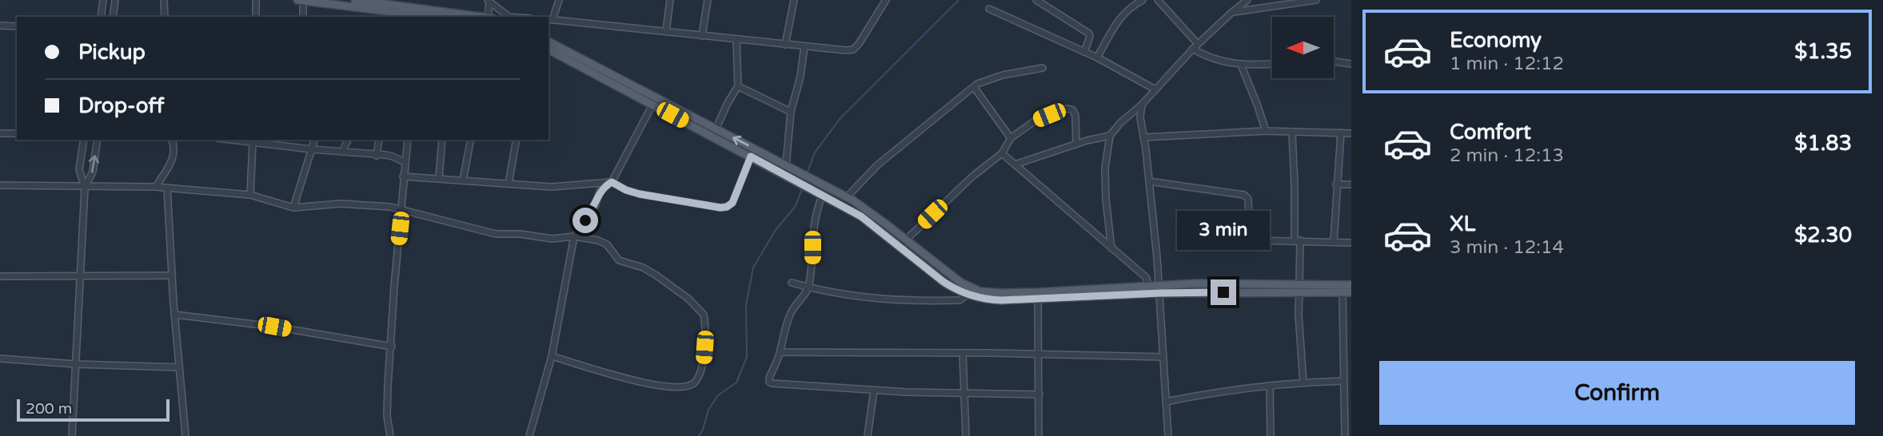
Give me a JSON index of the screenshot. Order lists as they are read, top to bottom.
{
  "scale_bar": "200 m",
  "north": "left",
  "page": {
    "list": [
      {
        "name": "Economy",
        "note": "1 min · 12:12",
        "value": "$1.35"
      },
      {
        "name": "Comfort",
        "note": "2 min · 12:13",
        "value": "$1.83"
      },
      {
        "name": "XL",
        "note": "3 min · 12:14",
        "value": "$2.30"
      }
    ],
    "banner": ["Pickup", "Drop-off"],
    "bubble": "3 min",
    "buttons": "Confirm",
    "scale": "200 m"
  }
}
